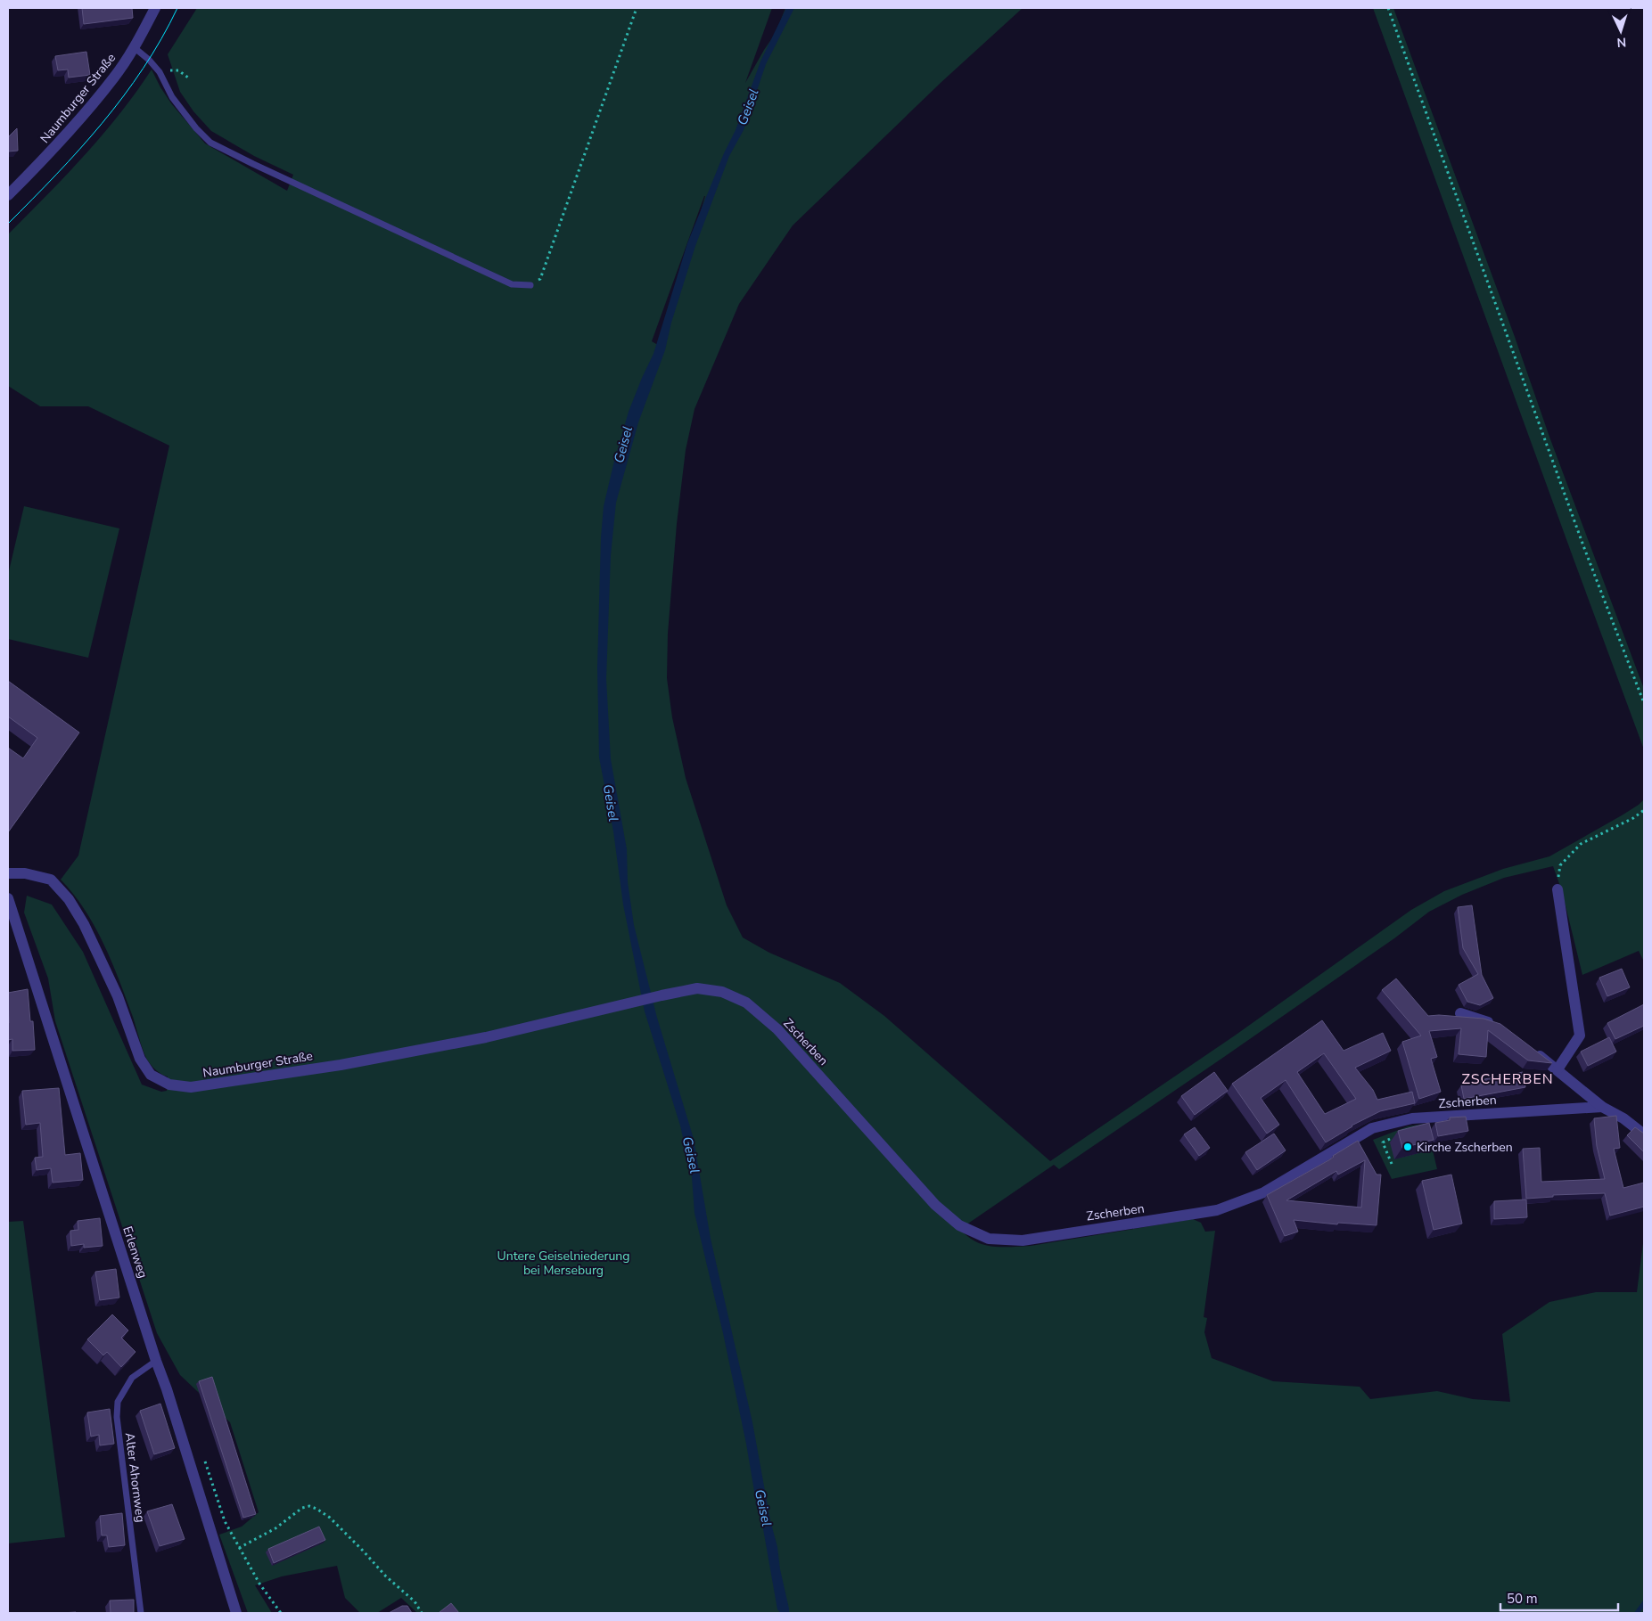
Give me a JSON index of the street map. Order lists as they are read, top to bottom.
{
  "streets": {
    "street": ["Naumburger Straße", "Zscherben", "Erlenweg"],
    "lane": ["Alter Ahornweg"]
  },
  "crossings": [
    ["Naumburger Straße", "Zscherben"],
    ["Erlenweg", "Alter Ahornweg"]
  ],
  "districts": ["ZSCHERBEN"],
  "water": ["Geisel"],
  "parks": ["Untere Geiselniederung bei Merseburg"],
  "places": ["Kirche Zscherben"],
  "scale_bar": "50 m",
  "north": "bottom"
}
